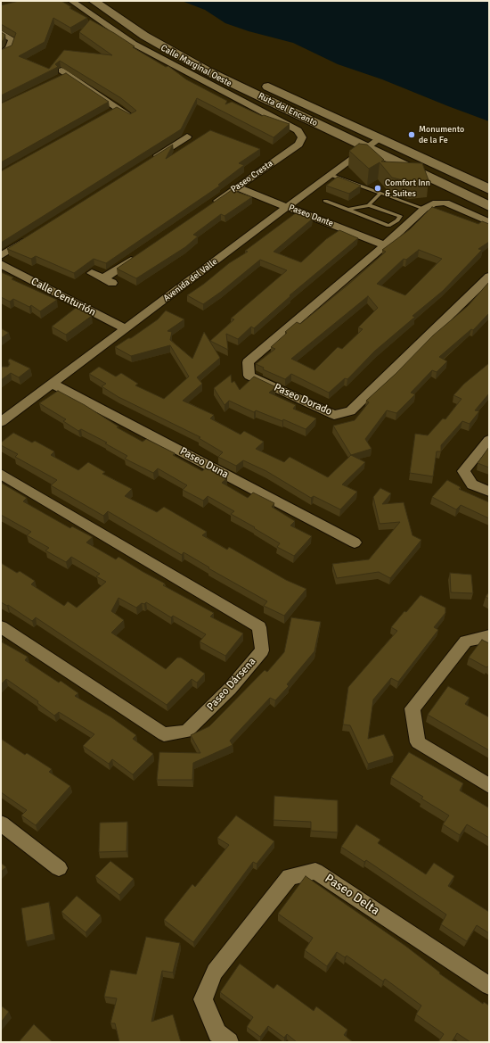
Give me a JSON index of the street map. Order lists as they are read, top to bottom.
{
  "streets": {
    "main road": ["Ruta del Encanto"],
    "street": [
      "Calle Marginal Oeste",
      "Paseo Cresta",
      "Paseo Dante",
      "Avenida del Valle",
      "Calle Centurión",
      "Paseo Dorado",
      "Paseo Duna",
      "Paseo Dársena",
      "Paseo Delta"
    ]
  },
  "crossings": [
    ["Calle Marginal Oeste", "Paseo Cresta"],
    ["Ruta del Encanto", "Avenida del Valle"],
    ["Paseo Cresta", "Paseo Dante"],
    ["Paseo Dante", "Avenida del Valle"],
    ["Paseo Dante", "Paseo Dorado"],
    ["Avenida del Valle", "Calle Centurión"],
    ["Avenida del Valle", "Paseo Duna"]
  ],
  "places": ["Monumento de la Fe", "Comfort Inn & Suites"]
}
